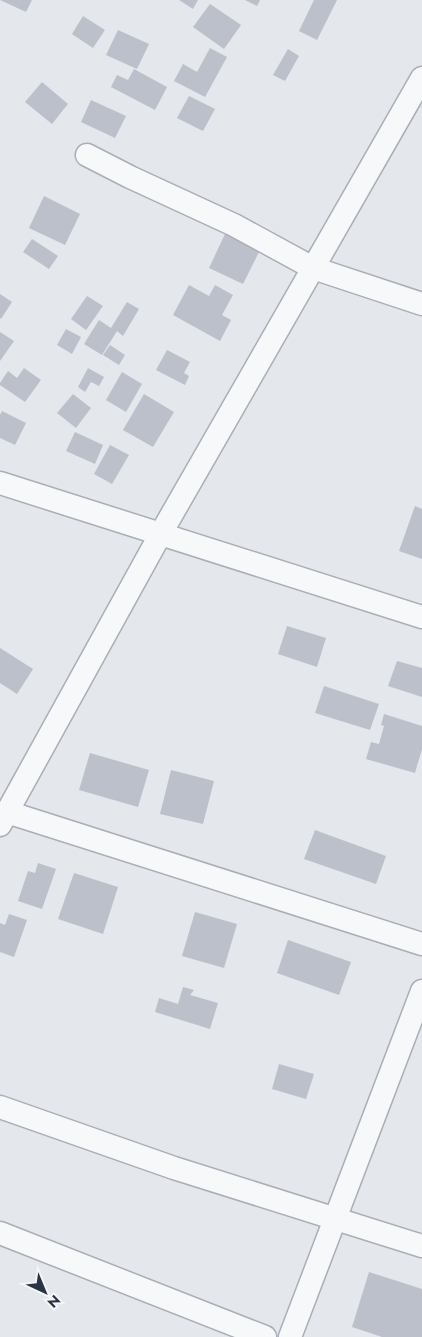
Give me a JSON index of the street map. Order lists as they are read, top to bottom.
{
  "north": "bottom right"
}
